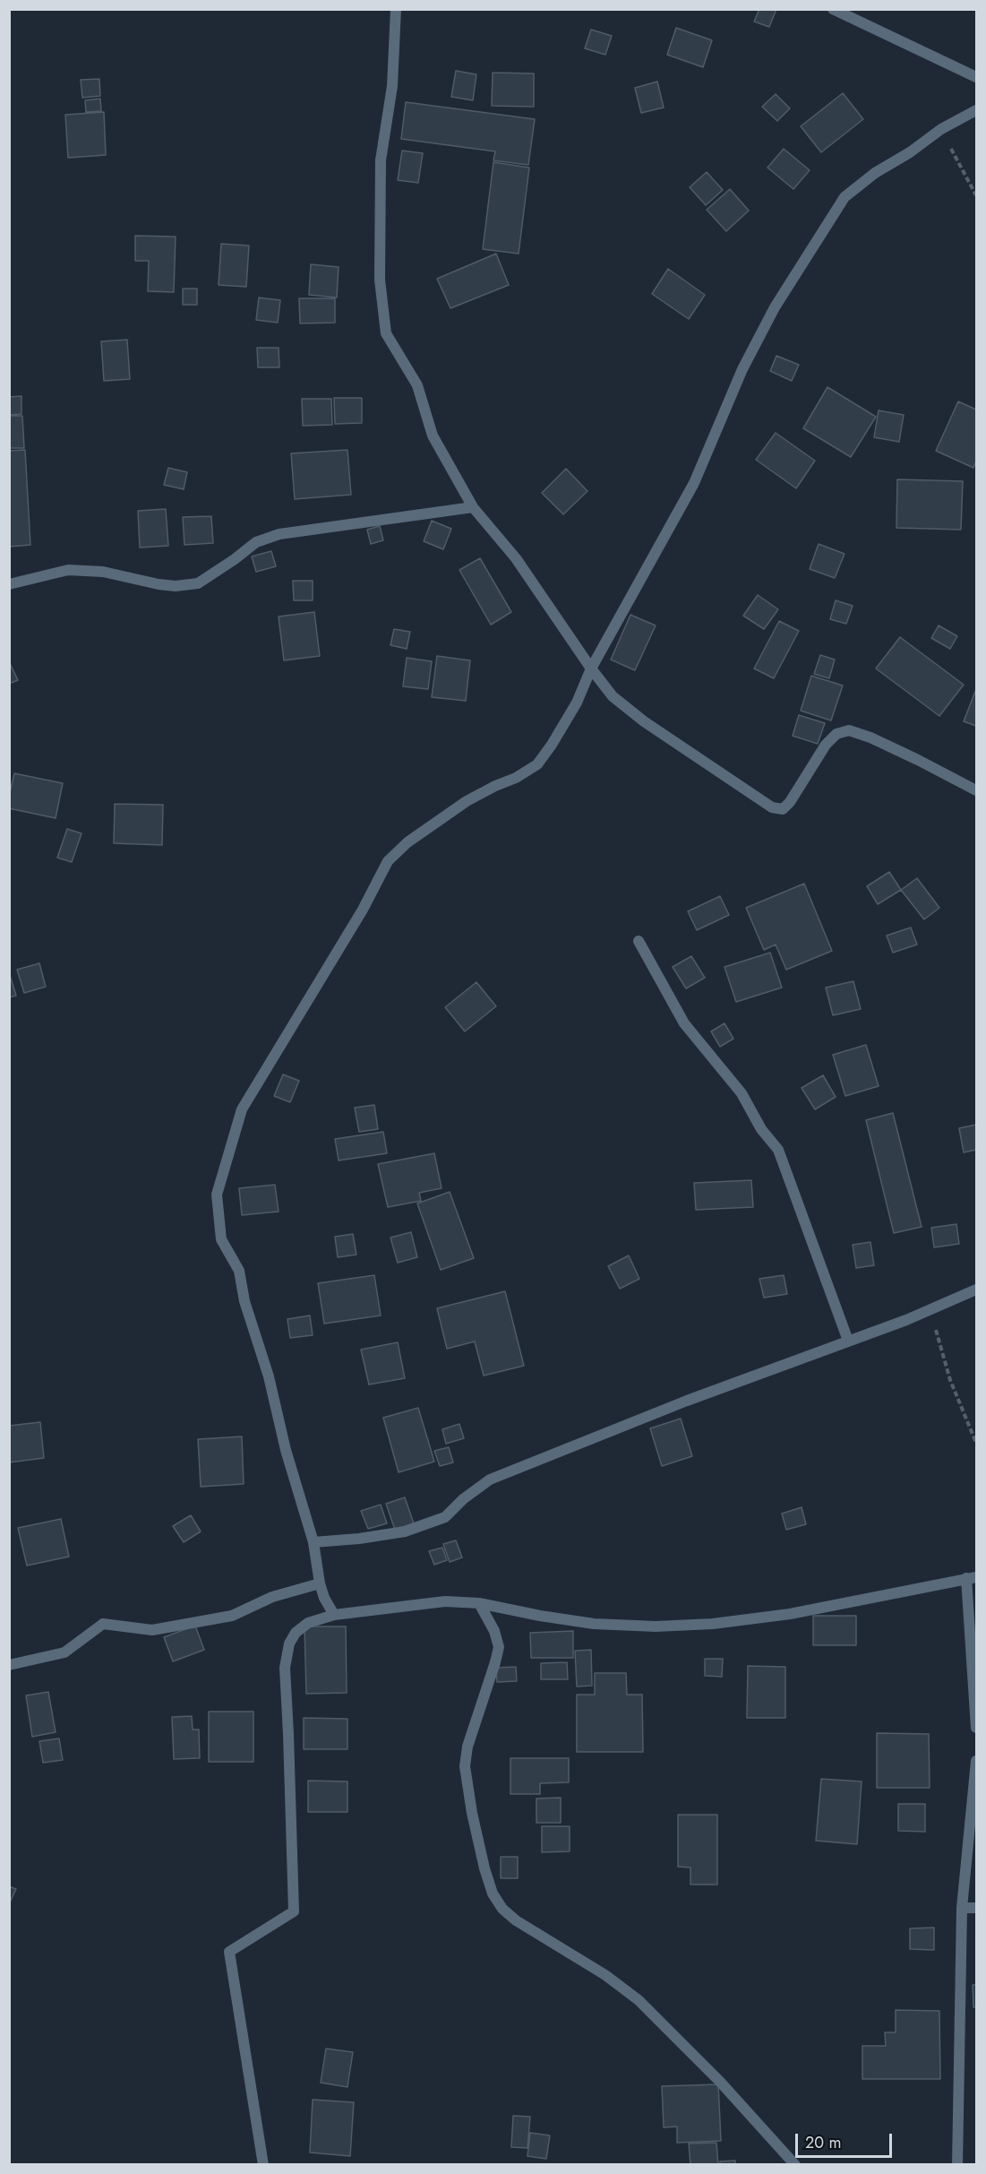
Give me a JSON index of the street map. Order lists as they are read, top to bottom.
{
  "scale_bar": "20 m"
}
